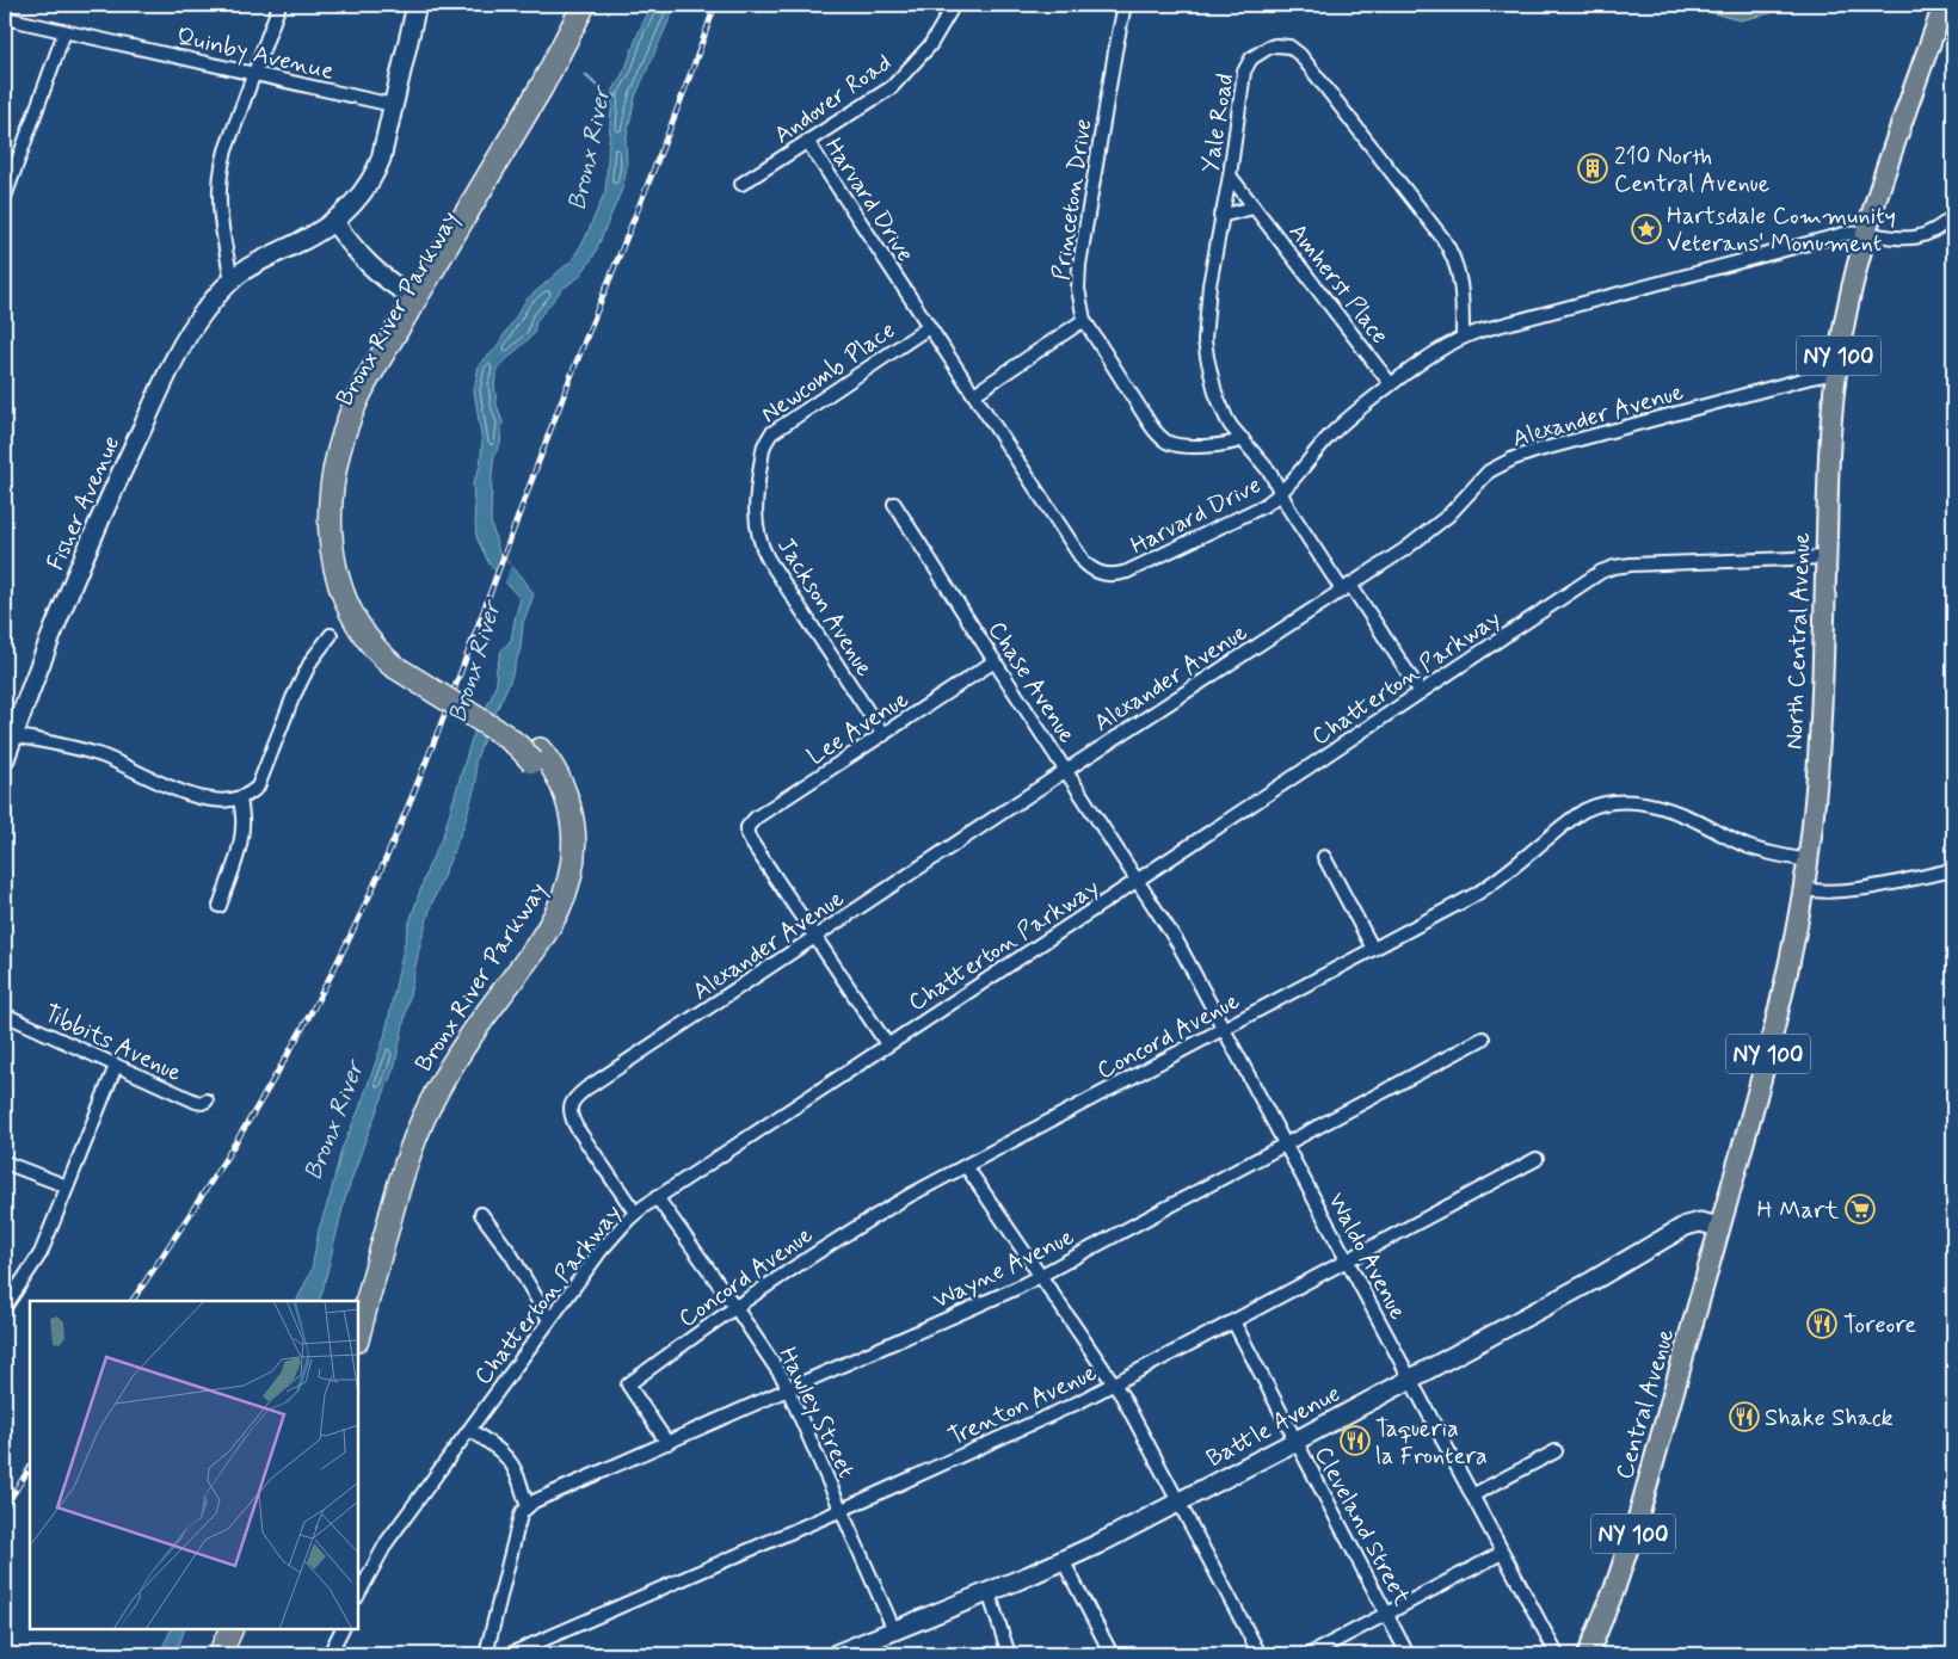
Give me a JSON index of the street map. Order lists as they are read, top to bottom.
{
  "streets": {
    "highway": ["Bronx River Parkway"],
    "main road": ["NY 100", "North Central Avenue", "Central Avenue"],
    "street": [
      "Quinby Avenue",
      "Andover Road",
      "Yale Road",
      "Harvard Drive",
      "Princeton Drive",
      "Amherst Place",
      "Newcomb Place",
      "Alexander Avenue",
      "Fisher Avenue",
      "Jackson Avenue",
      "Chatterton Parkway",
      "Chase Avenue",
      "Lee Avenue",
      "Concord Avenue",
      "Tibbits Avenue",
      "Waldo Avenue",
      "Wayne Avenue",
      "Trenton Avenue",
      "Hawley Street",
      "Battle Avenue",
      "Cleveland Street"
    ]
  },
  "crossings": [
    ["Quinby Avenue", "Fisher Avenue"],
    ["Andover Road", "Harvard Drive"],
    ["Yale Road", "Harvard Drive"],
    ["Yale Road", "Princeton Drive"],
    ["Yale Road", "Amherst Place"],
    ["Yale Road", "Alexander Avenue"],
    ["Yale Road", "Chatterton Parkway"],
    ["Harvard Drive", "Amherst Place"],
    ["Harvard Drive", "NY 100"],
    ["Harvard Drive", "Newcomb Place"],
    ["NY 100", "Alexander Avenue"],
    ["NY 100", "North Central Avenue"],
    ["NY 100", "Concord Avenue"],
    ["NY 100", "Central Avenue"],
    ["Newcomb Place", "Jackson Avenue"],
    ["Alexander Avenue", "North Central Avenue"],
    ["Alexander Avenue", "Chatterton Parkway"],
    ["Alexander Avenue", "Chase Avenue"],
    ["Alexander Avenue", "Lee Avenue"],
    ["Jackson Avenue", "Lee Avenue"],
    ["North Central Avenue", "Chatterton Parkway"],
    ["North Central Avenue", "Concord Avenue"],
    ["Chatterton Parkway", "Chase Avenue"],
    ["Chatterton Parkway", "Waldo Avenue"],
    ["Chatterton Parkway", "Hawley Street"],
    ["Chase Avenue", "Lee Avenue"],
    ["Chase Avenue", "Waldo Avenue"],
    ["Concord Avenue", "Waldo Avenue"],
    ["Concord Avenue", "Wayne Avenue"],
    ["Concord Avenue", "Hawley Street"],
    ["Waldo Avenue", "Wayne Avenue"],
    ["Waldo Avenue", "Trenton Avenue"],
    ["Waldo Avenue", "Battle Avenue"],
    ["Wayne Avenue", "Hawley Street"],
    ["Trenton Avenue", "Hawley Street"],
    ["Trenton Avenue", "Cleveland Street"],
    ["Central Avenue", "Battle Avenue"],
    ["Hawley Street", "Battle Avenue"],
    ["Battle Avenue", "Cleveland Street"]
  ],
  "water": ["Bronx River"],
  "places": {
    "building": ["210 North Central Avenue"],
    "place": ["Hartsdale Community Veterans' Monument"],
    "supermarket": ["H Mart"],
    "restaurant": ["Toreore", "Shake Shack", "Taqueria la Frontera"]
  }
}
